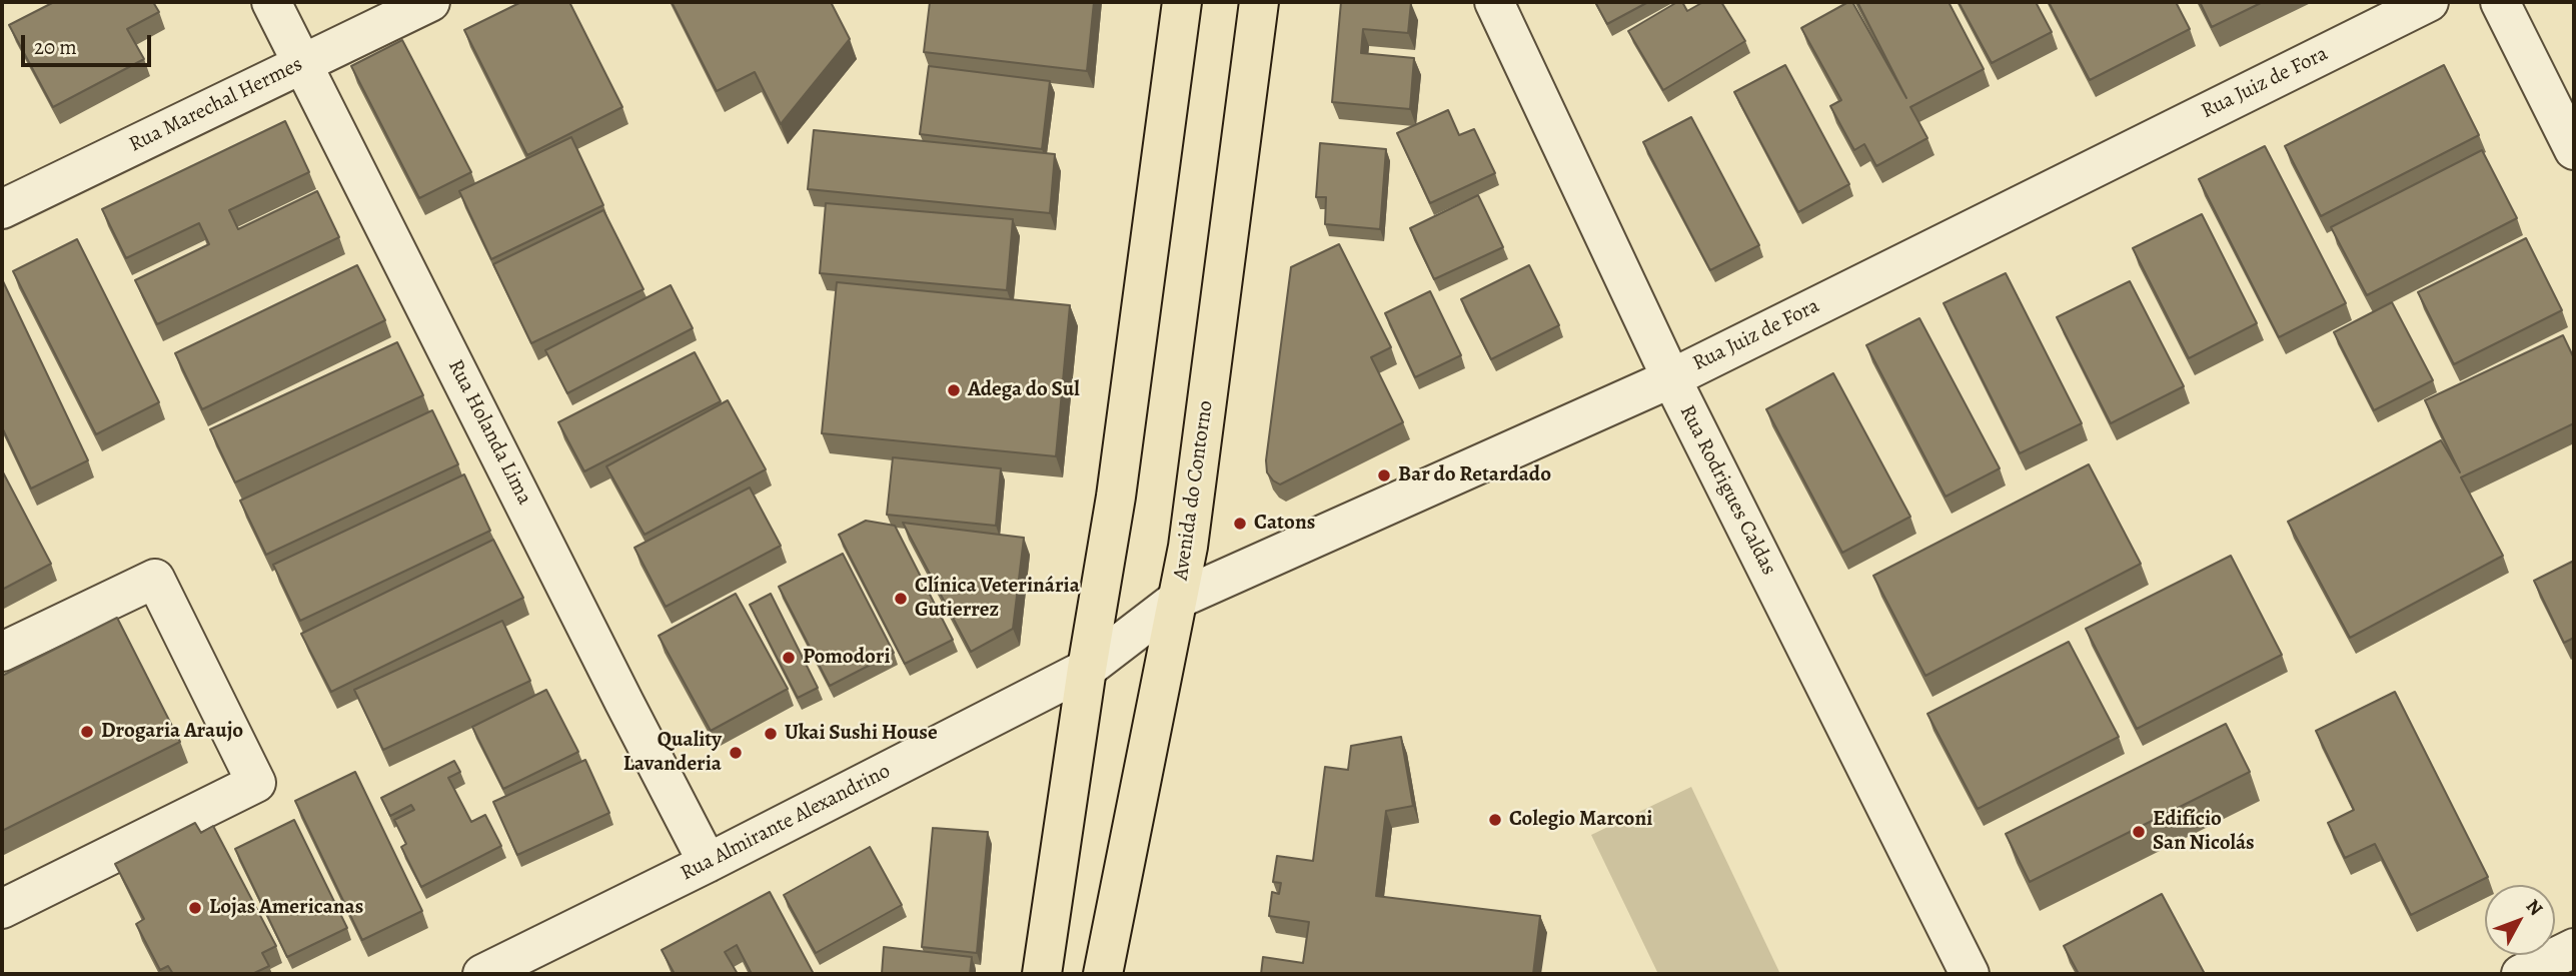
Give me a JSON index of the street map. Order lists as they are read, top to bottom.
{
  "streets": {
    "main road": ["Avenida do Contorno"],
    "street": [
      "Rua Juiz de Fora",
      "Rua Marechal Hermes",
      "Rua Holanda Lima",
      "Rua Rodrigues Caldas",
      "Rua Almirante Alexandrino"
    ]
  },
  "crossings": [
    ["Rua Juiz de Fora", "Avenida do Contorno"],
    ["Rua Juiz de Fora", "Rua Rodrigues Caldas"],
    ["Rua Juiz de Fora", "Rua Almirante Alexandrino"],
    ["Rua Marechal Hermes", "Rua Holanda Lima"],
    ["Rua Holanda Lima", "Rua Almirante Alexandrino"]
  ],
  "places": [
    "Adega do Sul",
    "Bar do Retardado",
    "Catons",
    "Clínica Veterinária Gutierrez",
    "Pomodori",
    "Drogaria Araujo",
    "Ukai Sushi House",
    "Quality Lavanderia",
    "Colegio Marconi",
    "Edifício San Nicolás",
    "Lojas Americanas"
  ],
  "scale_bar": "20 m",
  "north": "top right"
}
